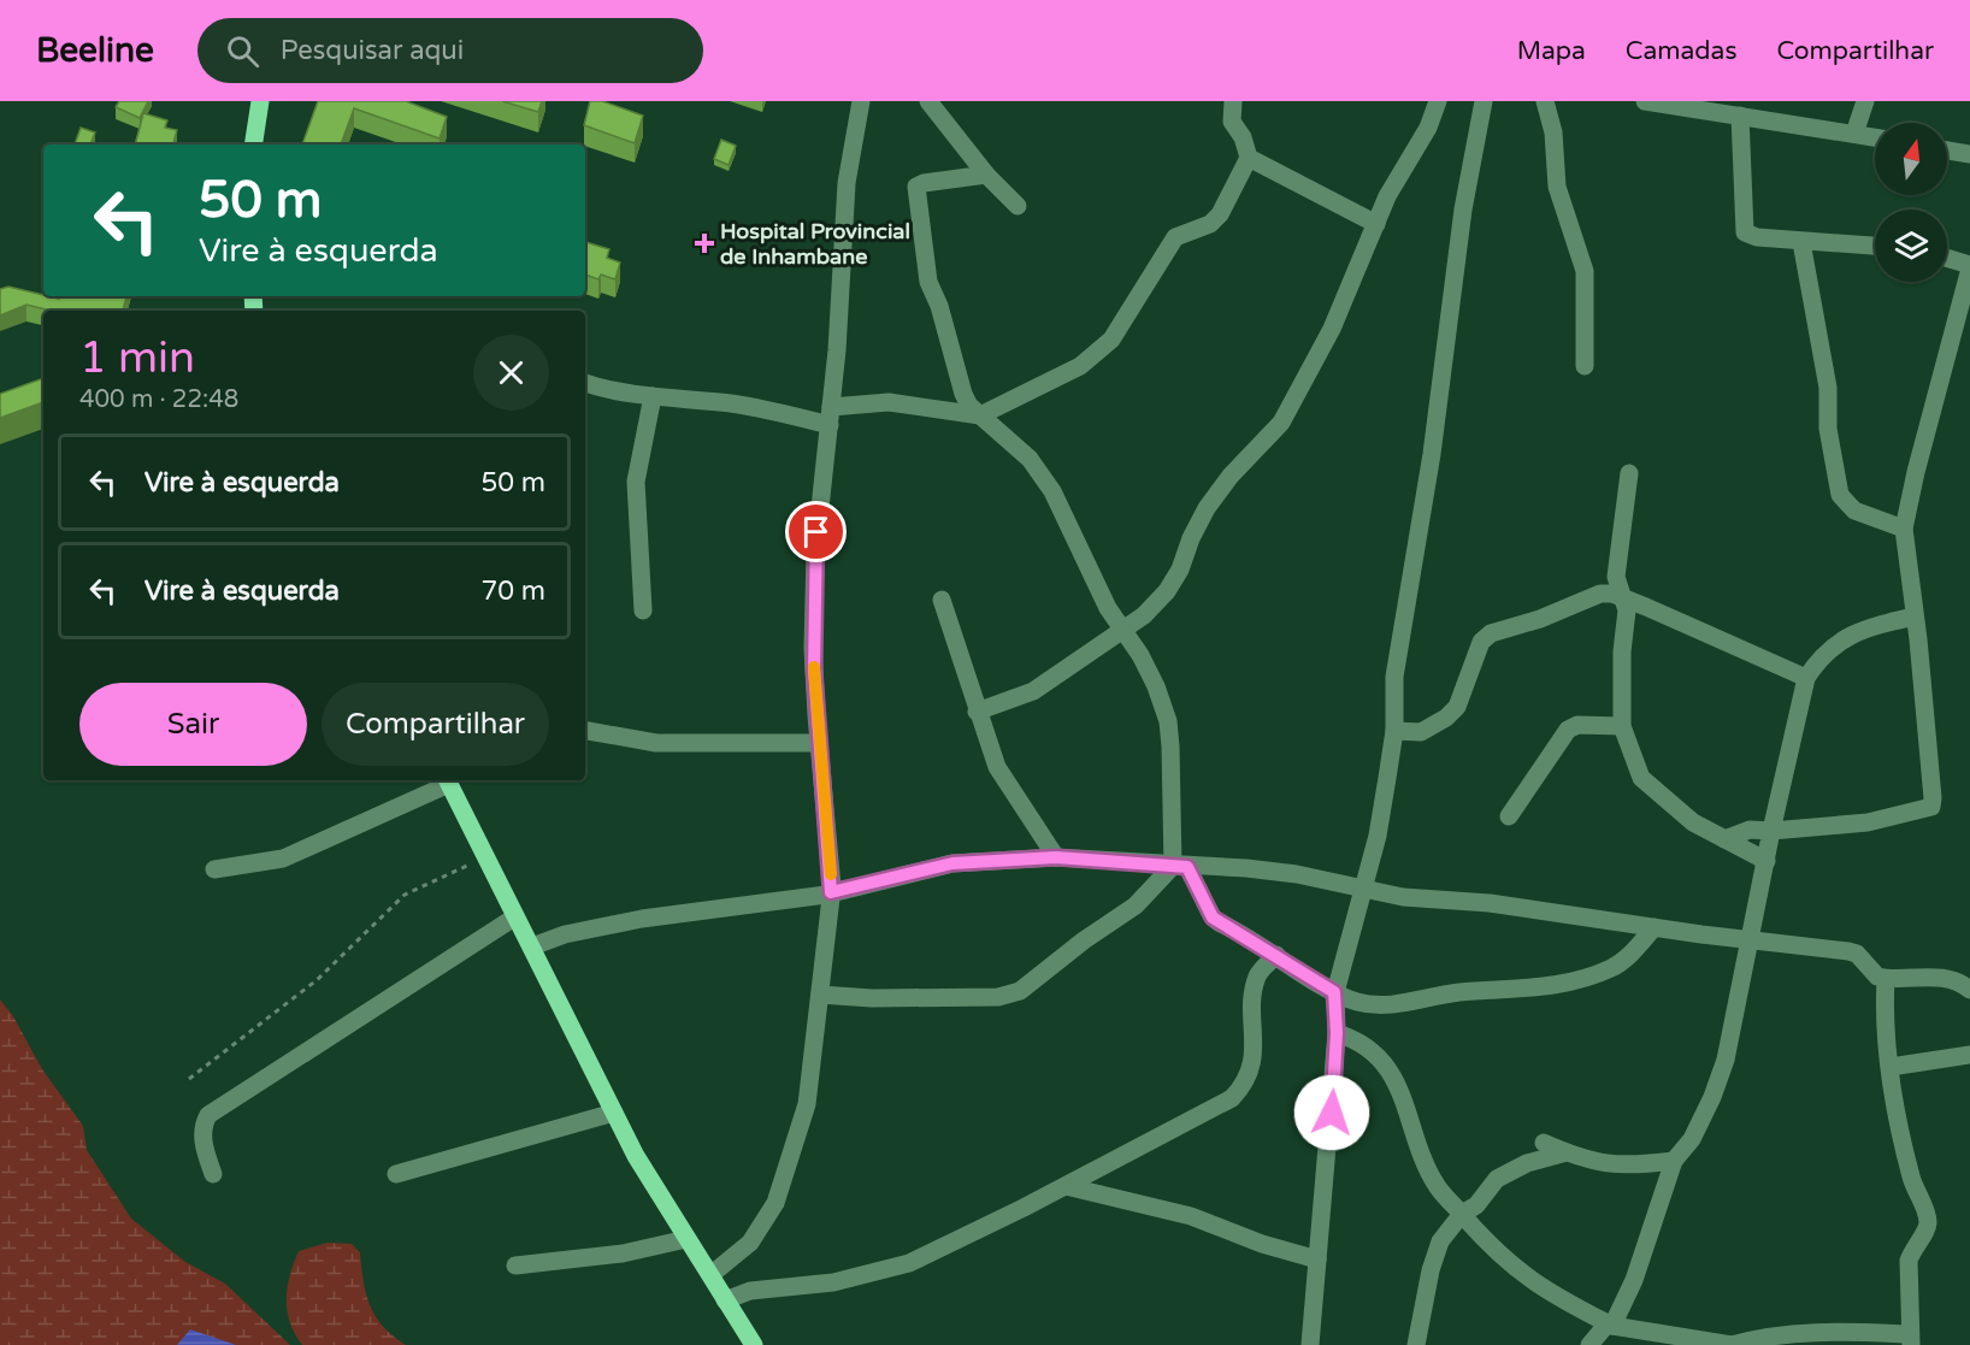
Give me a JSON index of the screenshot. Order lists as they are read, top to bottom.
{
  "places": {
    "health": ["Hospital Provincial de Inhambane"]
  },
  "north": "top",
  "page": {
    "header": "Beeline",
    "search": "Pesquisar aqui",
    "nav": ["Mapa", "Camadas", "Compartilhar"],
    "turn": ["50 m", "Vire à esquerda"],
    "heading": ["1 min", "400 m · 22:48"],
    "list": [
      {
        "name": "Vire à esquerda",
        "value": "50 m"
      },
      {
        "name": "Vire à esquerda",
        "value": "70 m"
      }
    ],
    "buttons": ["Sair", "Compartilhar"]
  }
}
